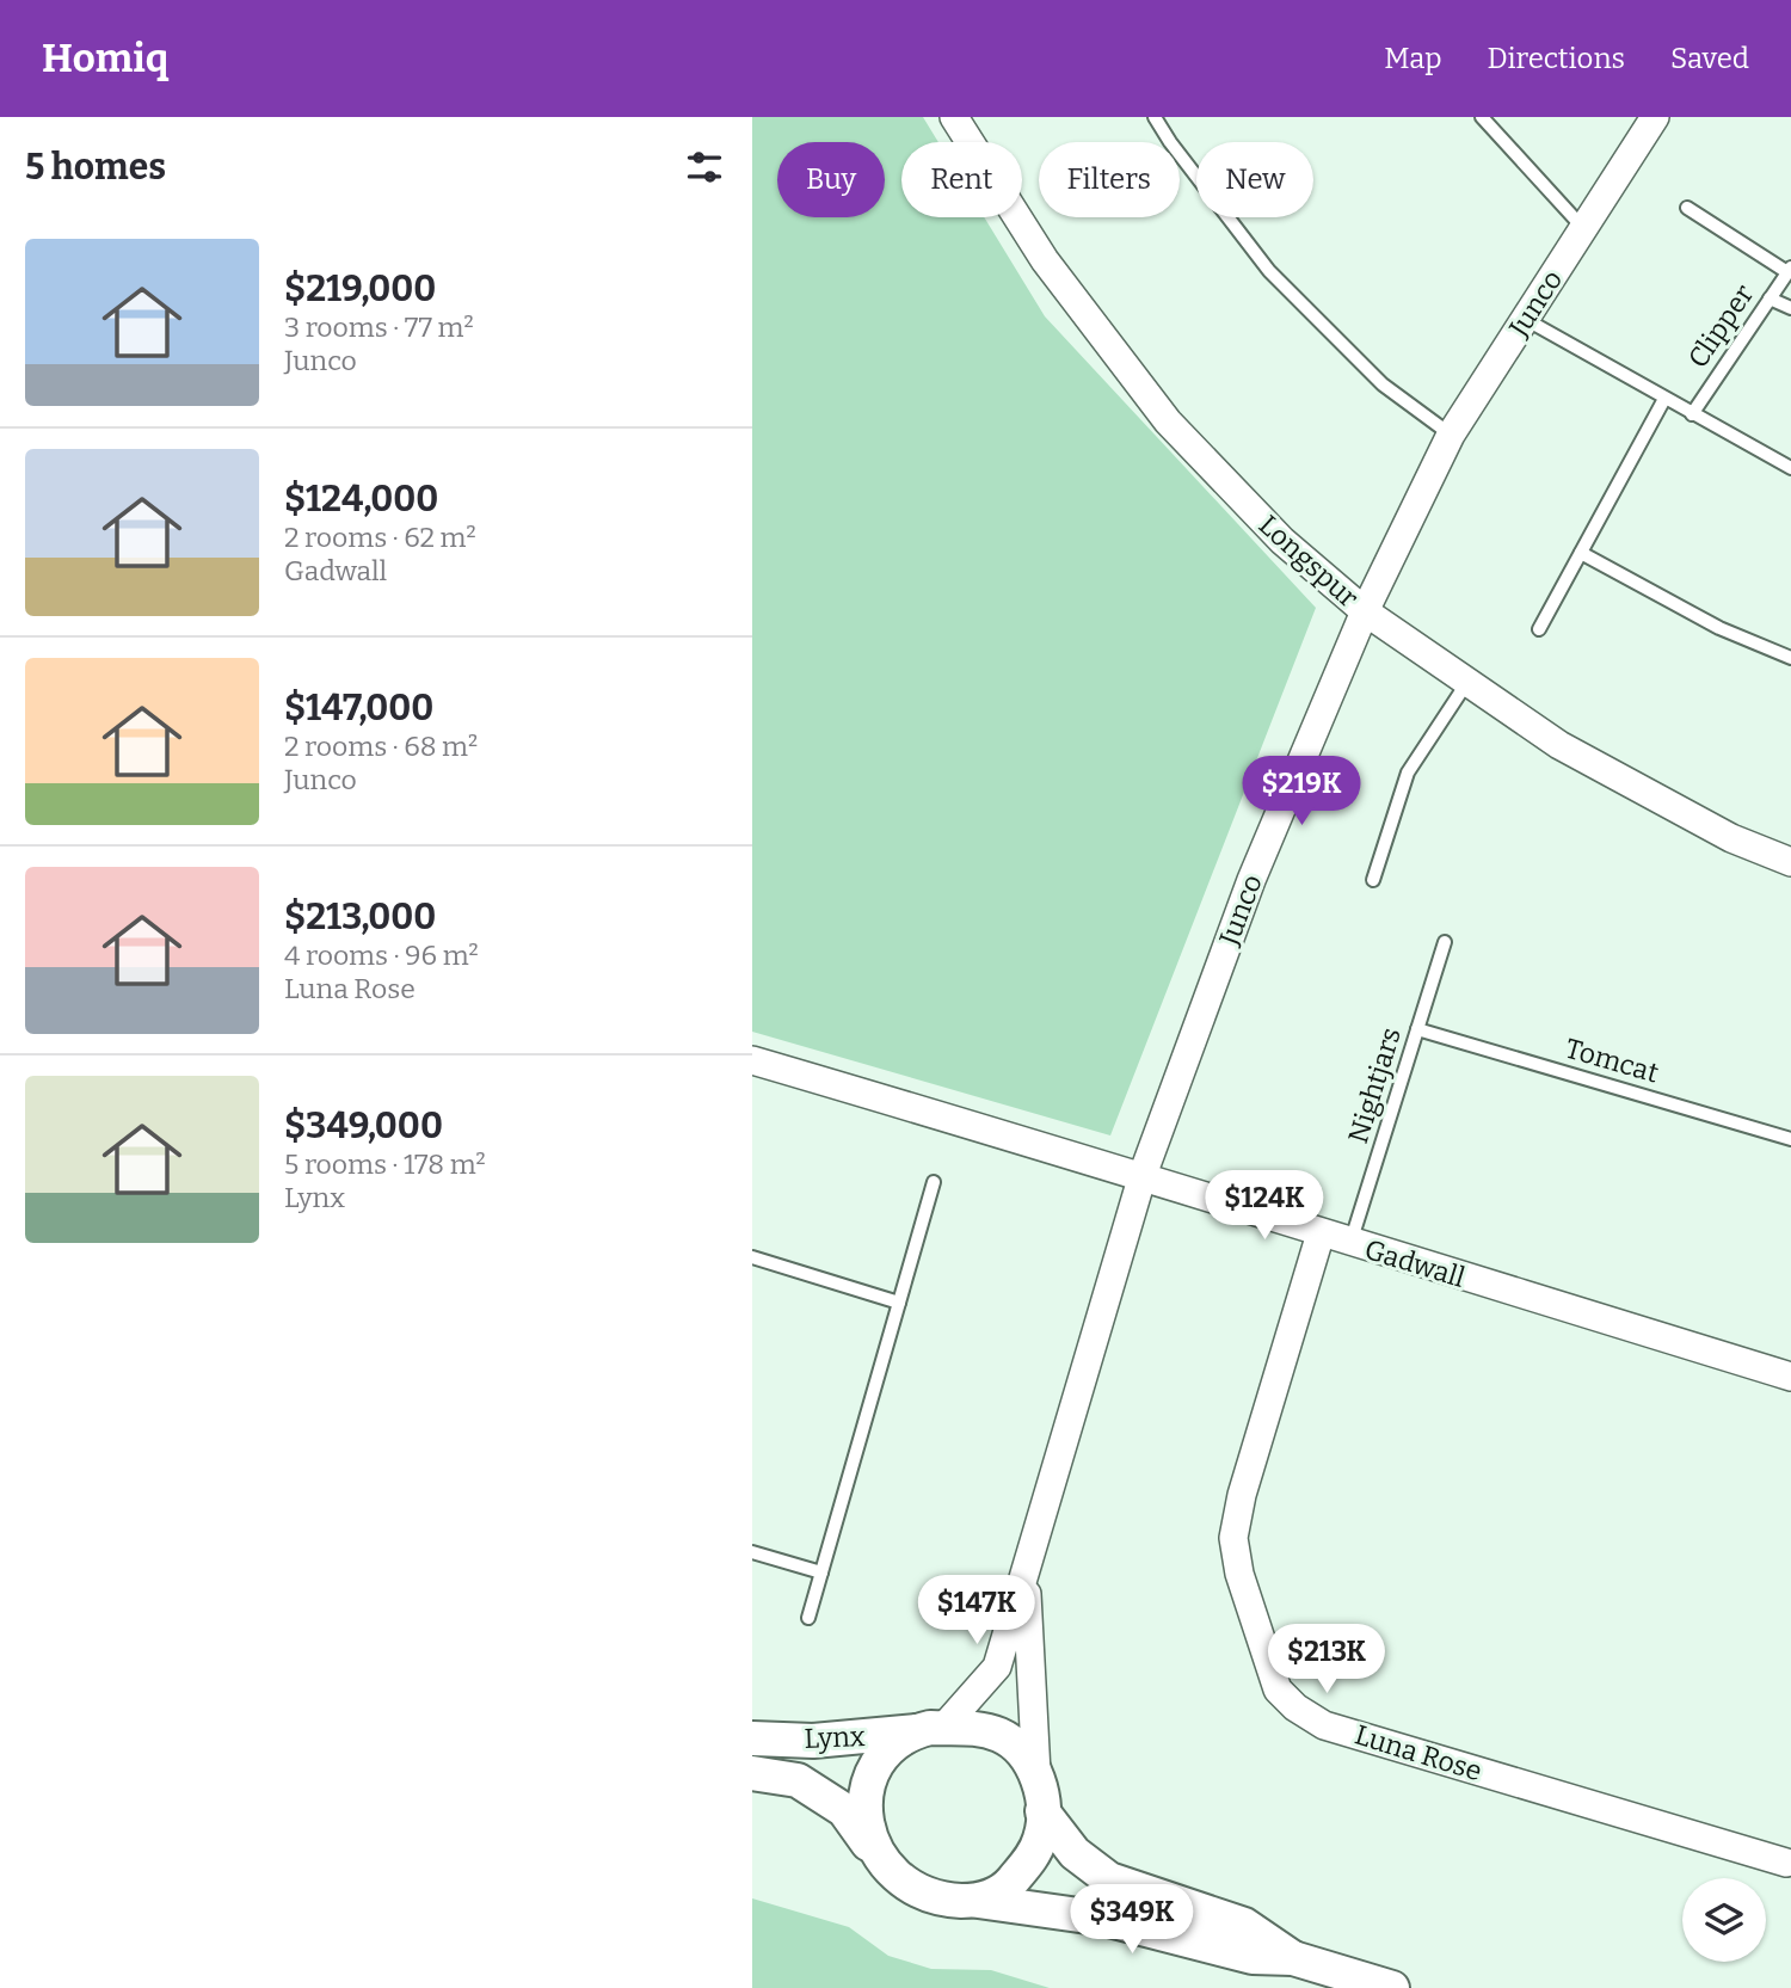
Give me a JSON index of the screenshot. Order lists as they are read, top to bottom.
{
  "streets": {
    "street": [
      "Junco",
      "Longspur",
      "Gadwall",
      "Lynx",
      "Luna Rose"
    ],
    "lane": ["Clipper", "Tomcat", "Nightjars"]
  },
  "crossings": [
    ["Junco", "Longspur"],
    ["Junco", "Gadwall"],
    ["Junco", "Lynx"],
    ["Tomcat", "Nightjars"],
    ["Nightjars", "Gadwall"],
    ["Gadwall", "Luna Rose"]
  ],
  "page": {
    "header": "Homiq",
    "nav": ["Map", "Directions", "Saved"],
    "heading": "5 homes",
    "chip": [
      "Buy",
      "Rent",
      "Filters",
      "New"
    ],
    "list": [
      {
        "name": "$219,000",
        "note": "3 rooms · 77 m² · Junco"
      },
      {
        "name": "$124,000",
        "note": "2 rooms · 62 m² · Gadwall"
      },
      {
        "name": "$147,000",
        "note": "2 rooms · 68 m² · Junco"
      },
      {
        "name": "$213,000",
        "note": "4 rooms · 96 m² · Luna Rose"
      },
      {
        "name": "$349,000",
        "note": "5 rooms · 178 m² · Lynx"
      }
    ],
    "price": [
      "$219K",
      "$124K",
      "$147K",
      "$213K",
      "$349K"
    ]
  }
}
